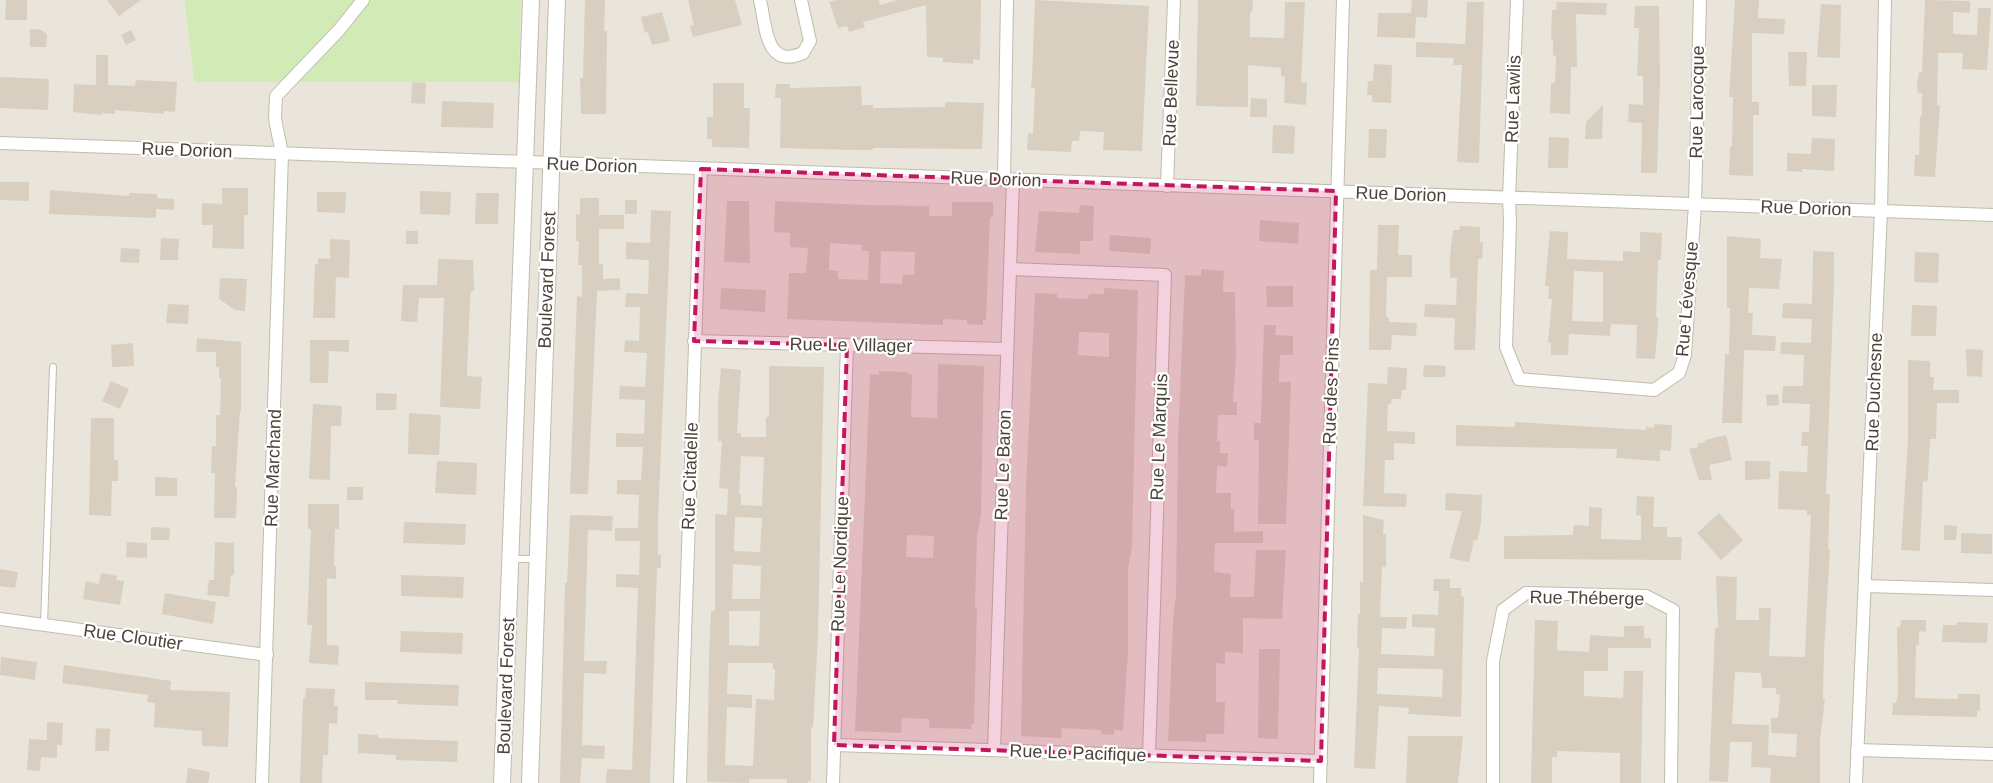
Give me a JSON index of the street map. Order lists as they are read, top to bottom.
{
  "streets": {
    "street": [
      "Rue Bellevue",
      "Rue Lawlis",
      "Rue Larocque",
      "Rue Dorion",
      "Boulevard Forest",
      "Rue Lévesque",
      "Rue Le Villager",
      "Rue des Pins",
      "Rue Duchesne",
      "Rue Le Marquis",
      "Rue Le Baron",
      "Rue Marchand",
      "Rue Citadelle",
      "Rue Le Nordique",
      "Rue Théberge",
      "Rue Cloutier",
      "Rue Le Pacifique"
    ]
  },
  "crossings": [
    ["Rue Bellevue", "Rue Dorion"],
    ["Rue Lawlis", "Rue Dorion"],
    ["Rue Lawlis", "Rue Lévesque"],
    ["Rue Larocque", "Rue Dorion"],
    ["Rue Larocque", "Rue Lévesque"],
    ["Rue Dorion", "Boulevard Forest"],
    ["Rue Dorion", "Rue Lévesque"],
    ["Rue Dorion", "Rue des Pins"],
    ["Rue Dorion", "Rue Duchesne"],
    ["Rue Dorion", "Rue Le Baron"],
    ["Rue Dorion", "Rue Marchand"],
    ["Rue Dorion", "Rue Citadelle"],
    ["Rue Le Villager", "Rue Le Baron"],
    ["Rue Le Villager", "Rue Citadelle"],
    ["Rue Le Villager", "Rue Le Nordique"],
    ["Rue des Pins", "Rue Le Pacifique"],
    ["Rue Le Marquis", "Rue Le Baron"],
    ["Rue Le Marquis", "Rue Le Pacifique"],
    ["Rue Le Baron", "Rue Le Pacifique"],
    ["Rue Marchand", "Rue Cloutier"],
    ["Rue Le Nordique", "Rue Le Pacifique"]
  ]
}
